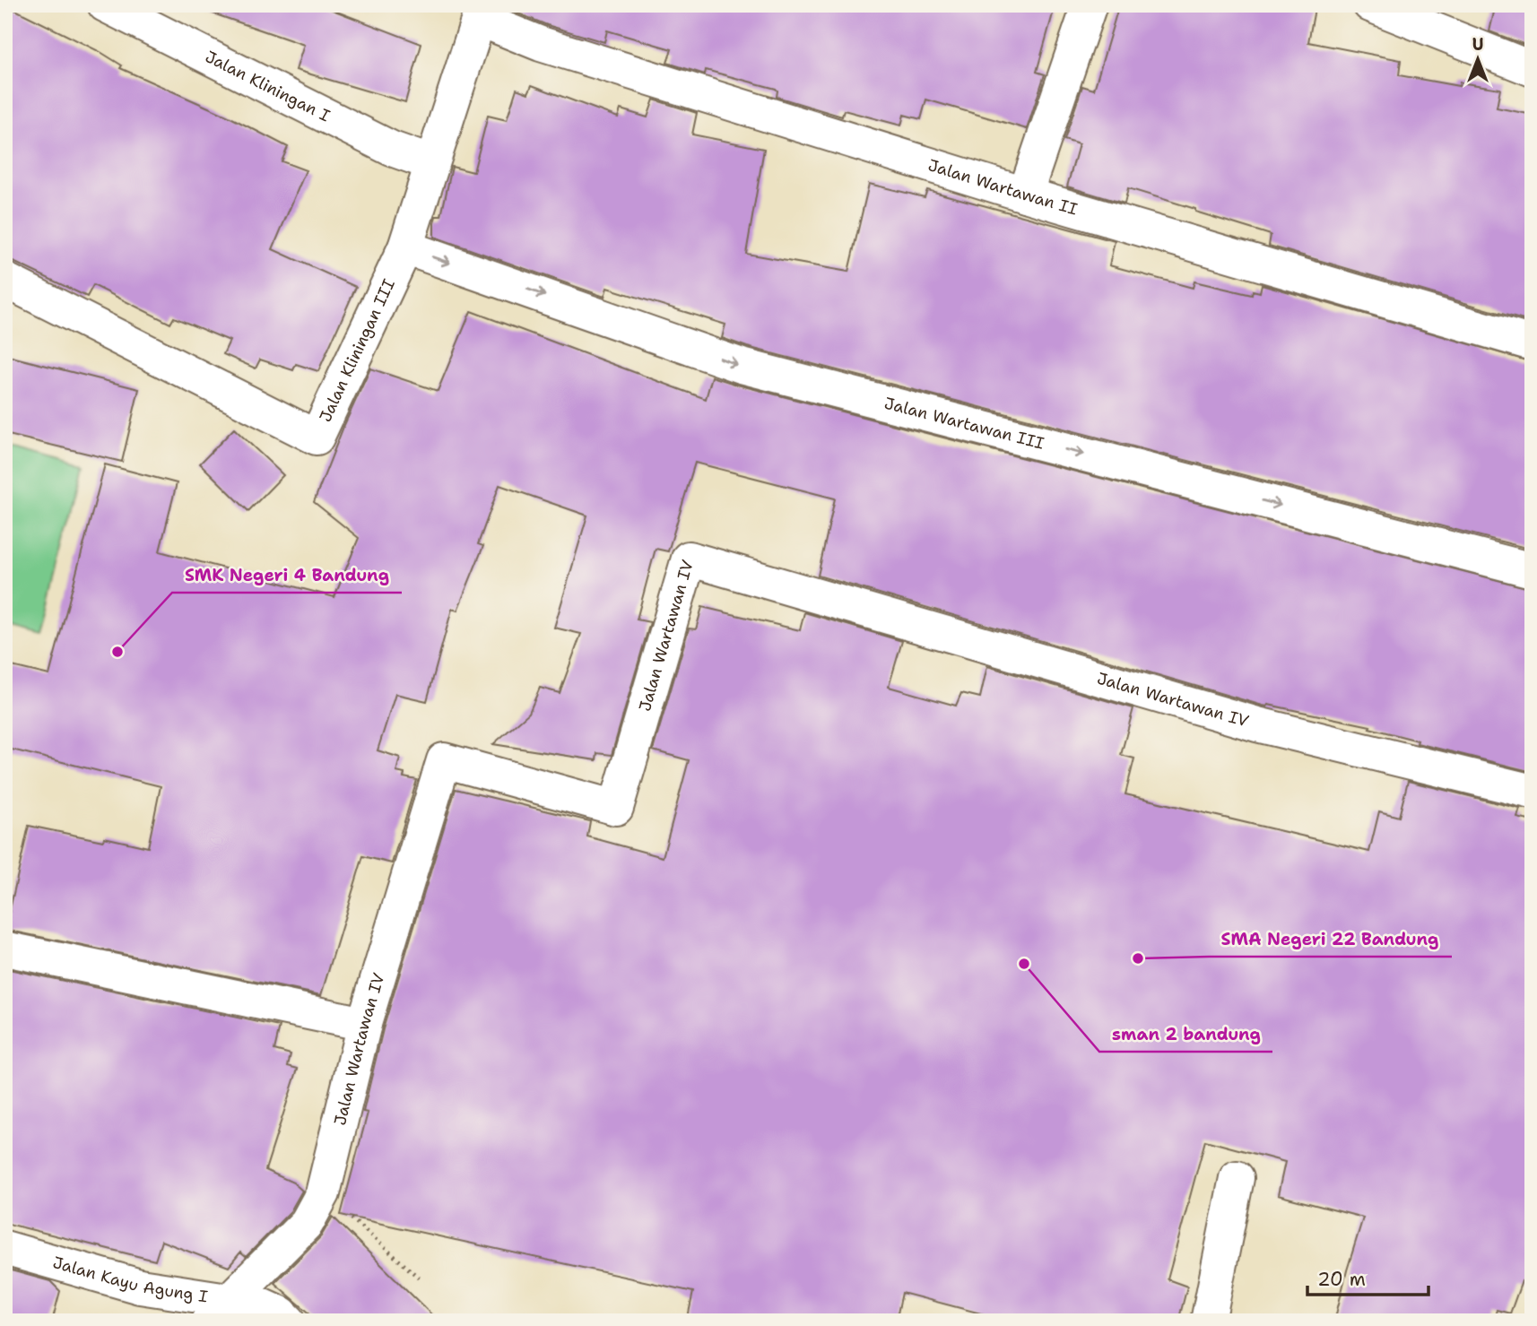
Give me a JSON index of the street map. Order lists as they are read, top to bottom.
{
  "streets": {
    "street": [
      "Jalan Kliningan I",
      "Jalan Wartawan II",
      "Jalan Kliningan III",
      "Jalan Wartawan III",
      "Jalan Wartawan IV",
      "Jalan Kayu Agung I"
    ]
  },
  "crossings": [
    ["Jalan Kliningan I", "Jalan Kliningan III"],
    ["Jalan Wartawan II", "Jalan Kliningan III"],
    ["Jalan Kliningan III", "Jalan Wartawan III"],
    ["Jalan Wartawan IV", "Jalan Kayu Agung I"]
  ],
  "one_way": ["Jalan Wartawan III"],
  "places": ["SMK Negeri 4 Bandung", "SMA Negeri 22 Bandung", "sman 2 bandung"],
  "scale_bar": "20 m",
  "north": "top"
}
